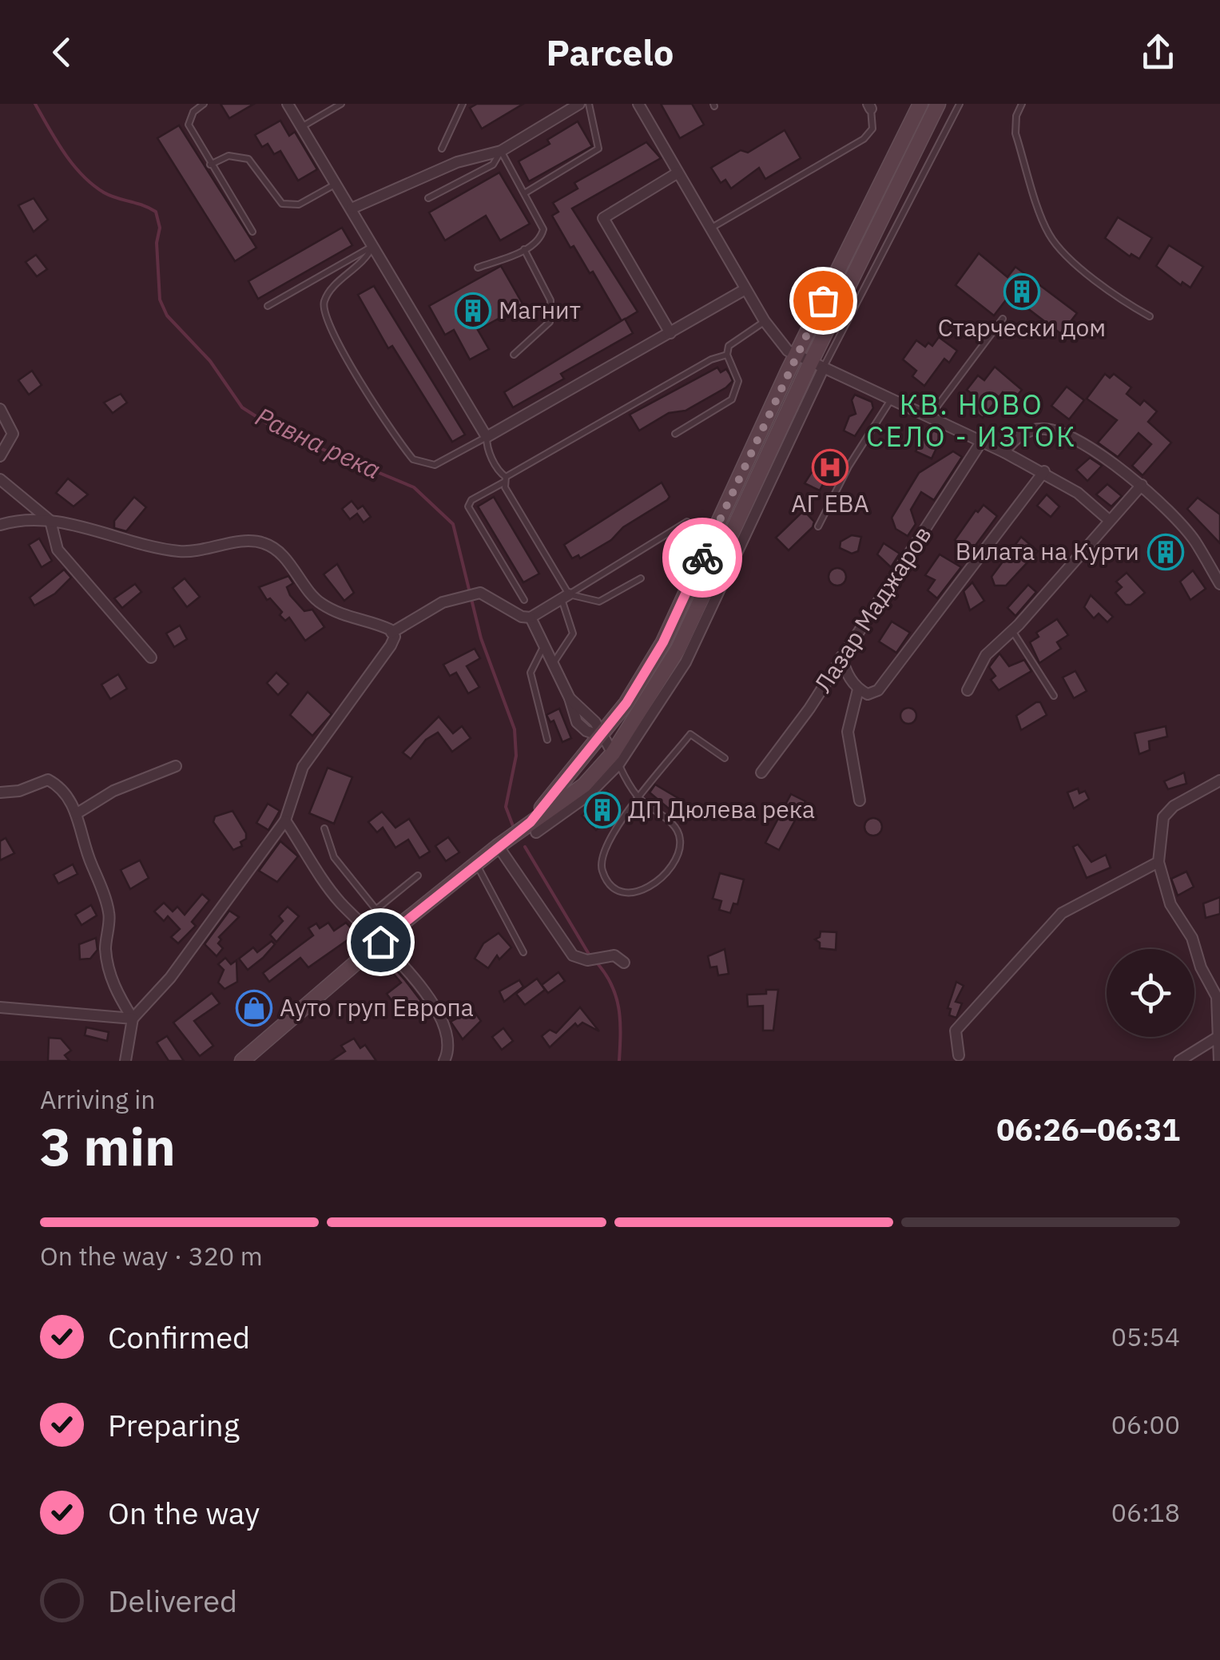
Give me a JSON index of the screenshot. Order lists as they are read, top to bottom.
{
  "streets": {
    "street": ["Лазар Маджаров"]
  },
  "districts": ["КВ. НОВО СЕЛО - ИЗТОК"],
  "water": ["Равна река"],
  "places": {
    "building": [
      "Старчески дом",
      "Магнит",
      "Вилата на Курти",
      "ДП Дюлева река"
    ],
    "hospital": ["АГ ЕВА"],
    "shop": ["Ауто груп Европа"]
  },
  "page": {
    "header": "Parcelo",
    "heading": ["3 min", "Arriving in", "06:26–06:31"],
    "bar": "On the way · 320 m",
    "list": [
      ["Confirmed", "05:54"],
      ["Preparing", "06:00"],
      ["On the way", "06:18"],
      "Delivered"
    ]
  }
}
